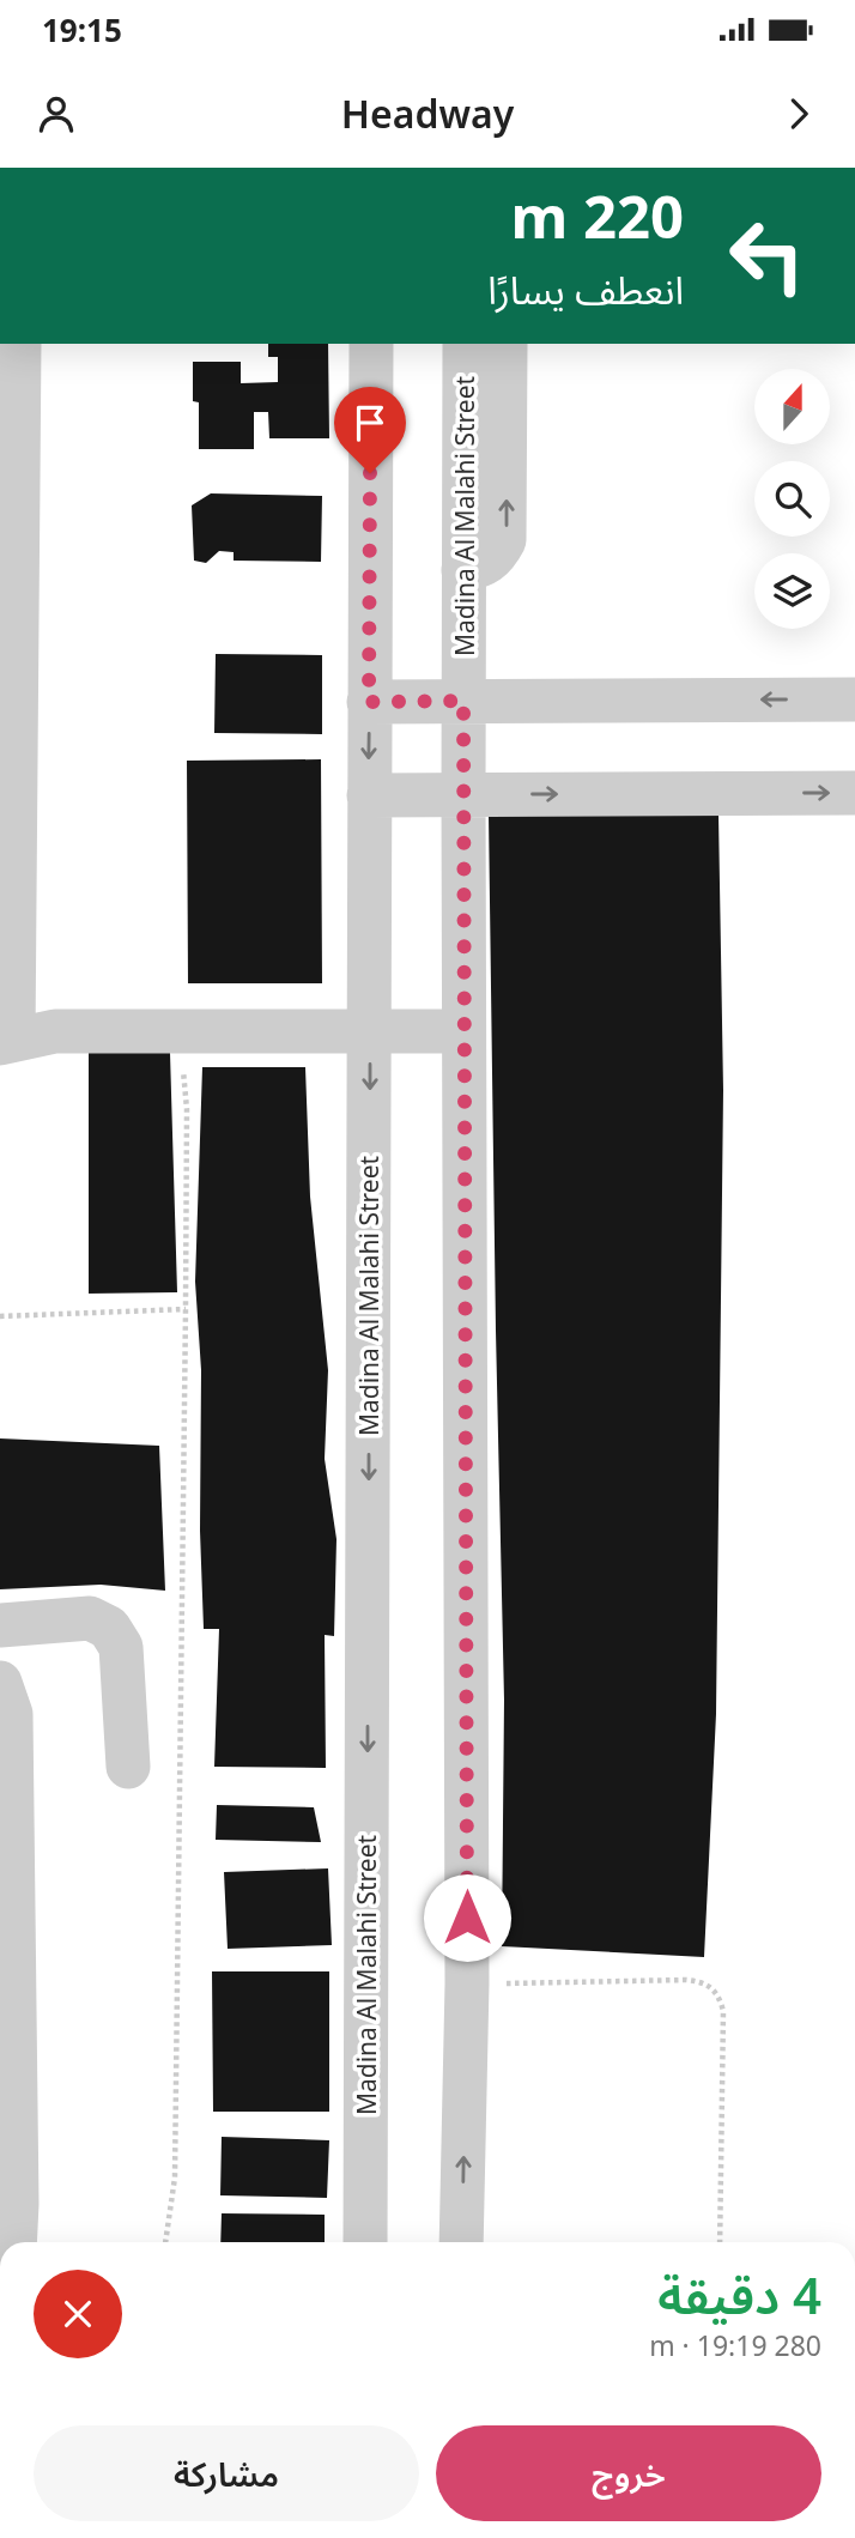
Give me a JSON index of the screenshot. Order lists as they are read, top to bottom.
{
  "streets": {
    "street": ["Madina Al Malahi Street"]
  },
  "north": "top",
  "page": {
    "status": "19:15",
    "header": "Headway",
    "turn": ["220 m", "انعطف يسارًا"],
    "heading": ["4 دقيقة", "280 m · 19:19"],
    "buttons": ["خروج", "مشاركة"]
  }
}
